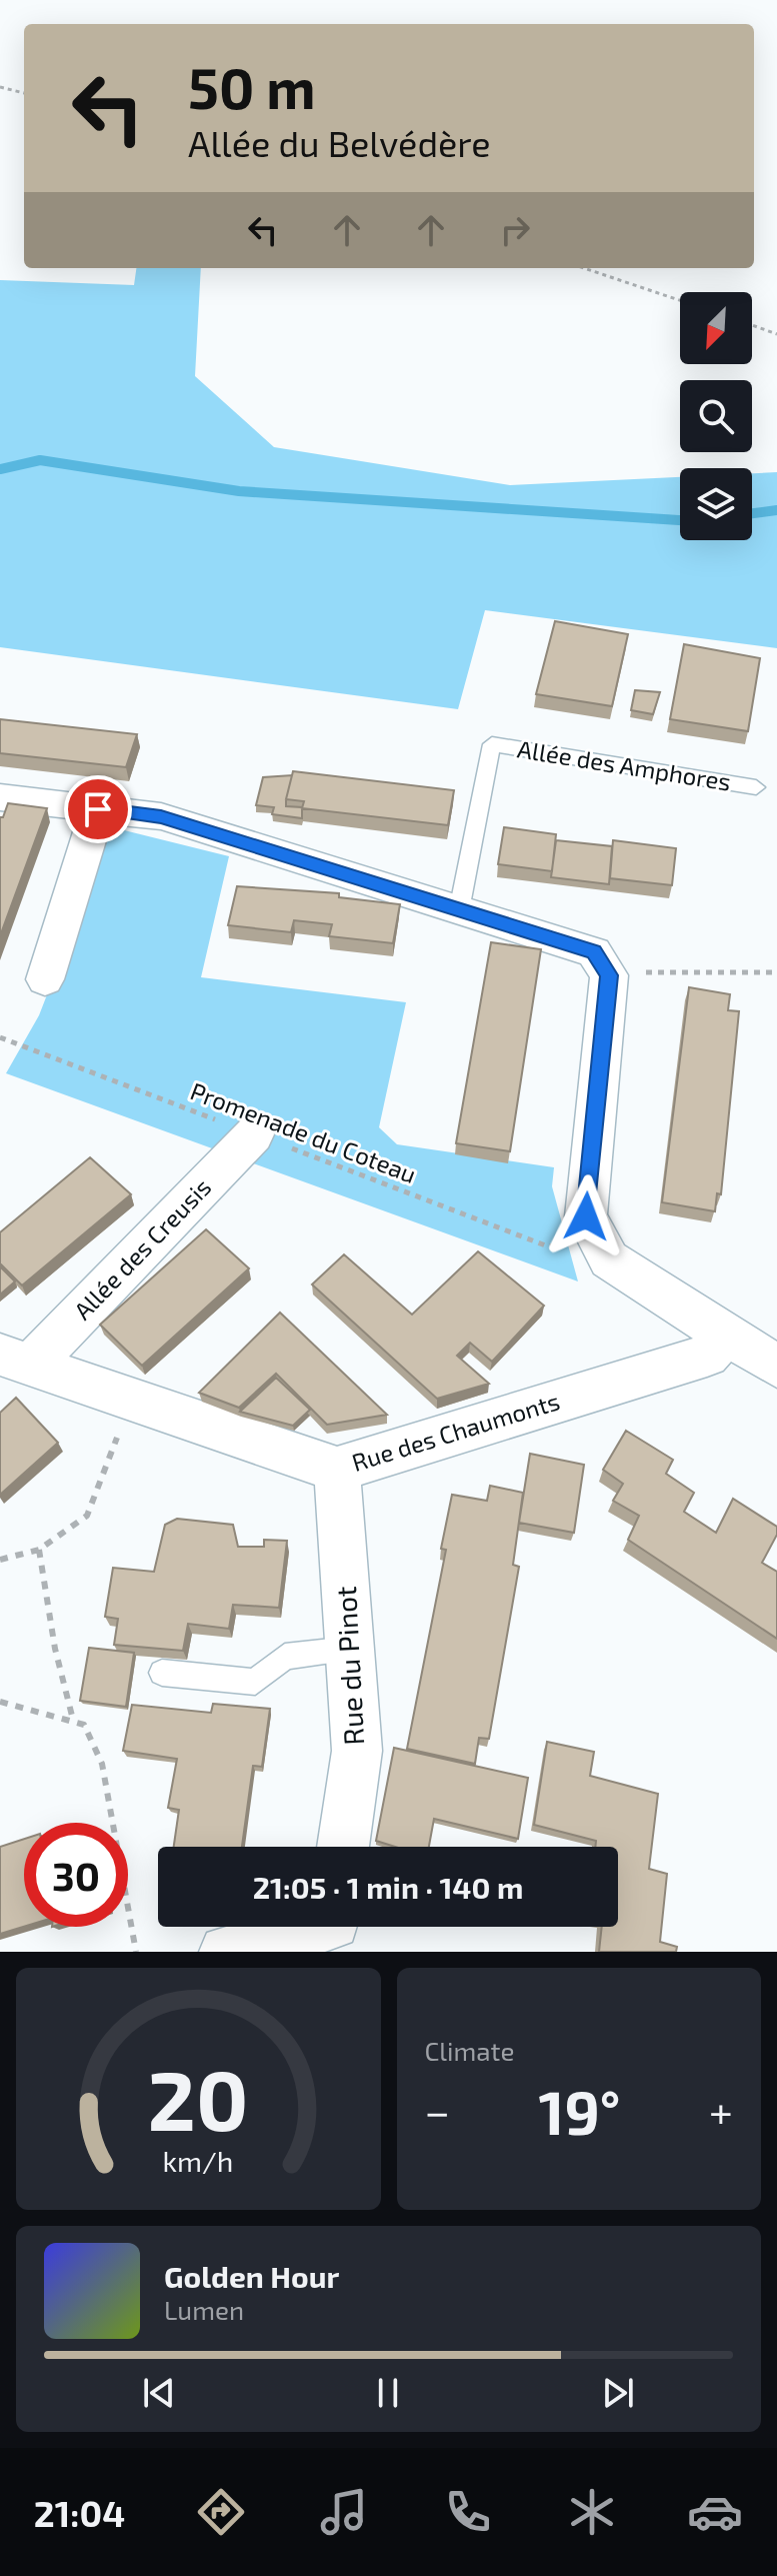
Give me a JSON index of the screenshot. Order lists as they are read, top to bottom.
{
  "streets": {
    "street": ["Allée des Creusis", "Rue des Chaumonts", "Rue du Pinot"],
    "lane": ["Allée des Amphores"],
    "path": ["Promenade du Coteau"]
  },
  "crossings": [
    ["Promenade du Coteau", "Allée des Creusis"],
    ["Allée des Creusis", "Rue des Chaumonts"],
    ["Rue des Chaumonts", "Rue du Pinot"]
  ],
  "north": "bottom left",
  "page": {
    "turn": ["50 m", "Allée du Belvédère"],
    "limit": "30",
    "trip": "21:05 · 1 min · 140 m",
    "tile": "Climate",
    "heat": ["−", "19°", "+"],
    "song": ["Golden Hour", "Lumen"],
    "tabs": "21:04",
    "gauge": ["20", "km/h"]
  }
}
